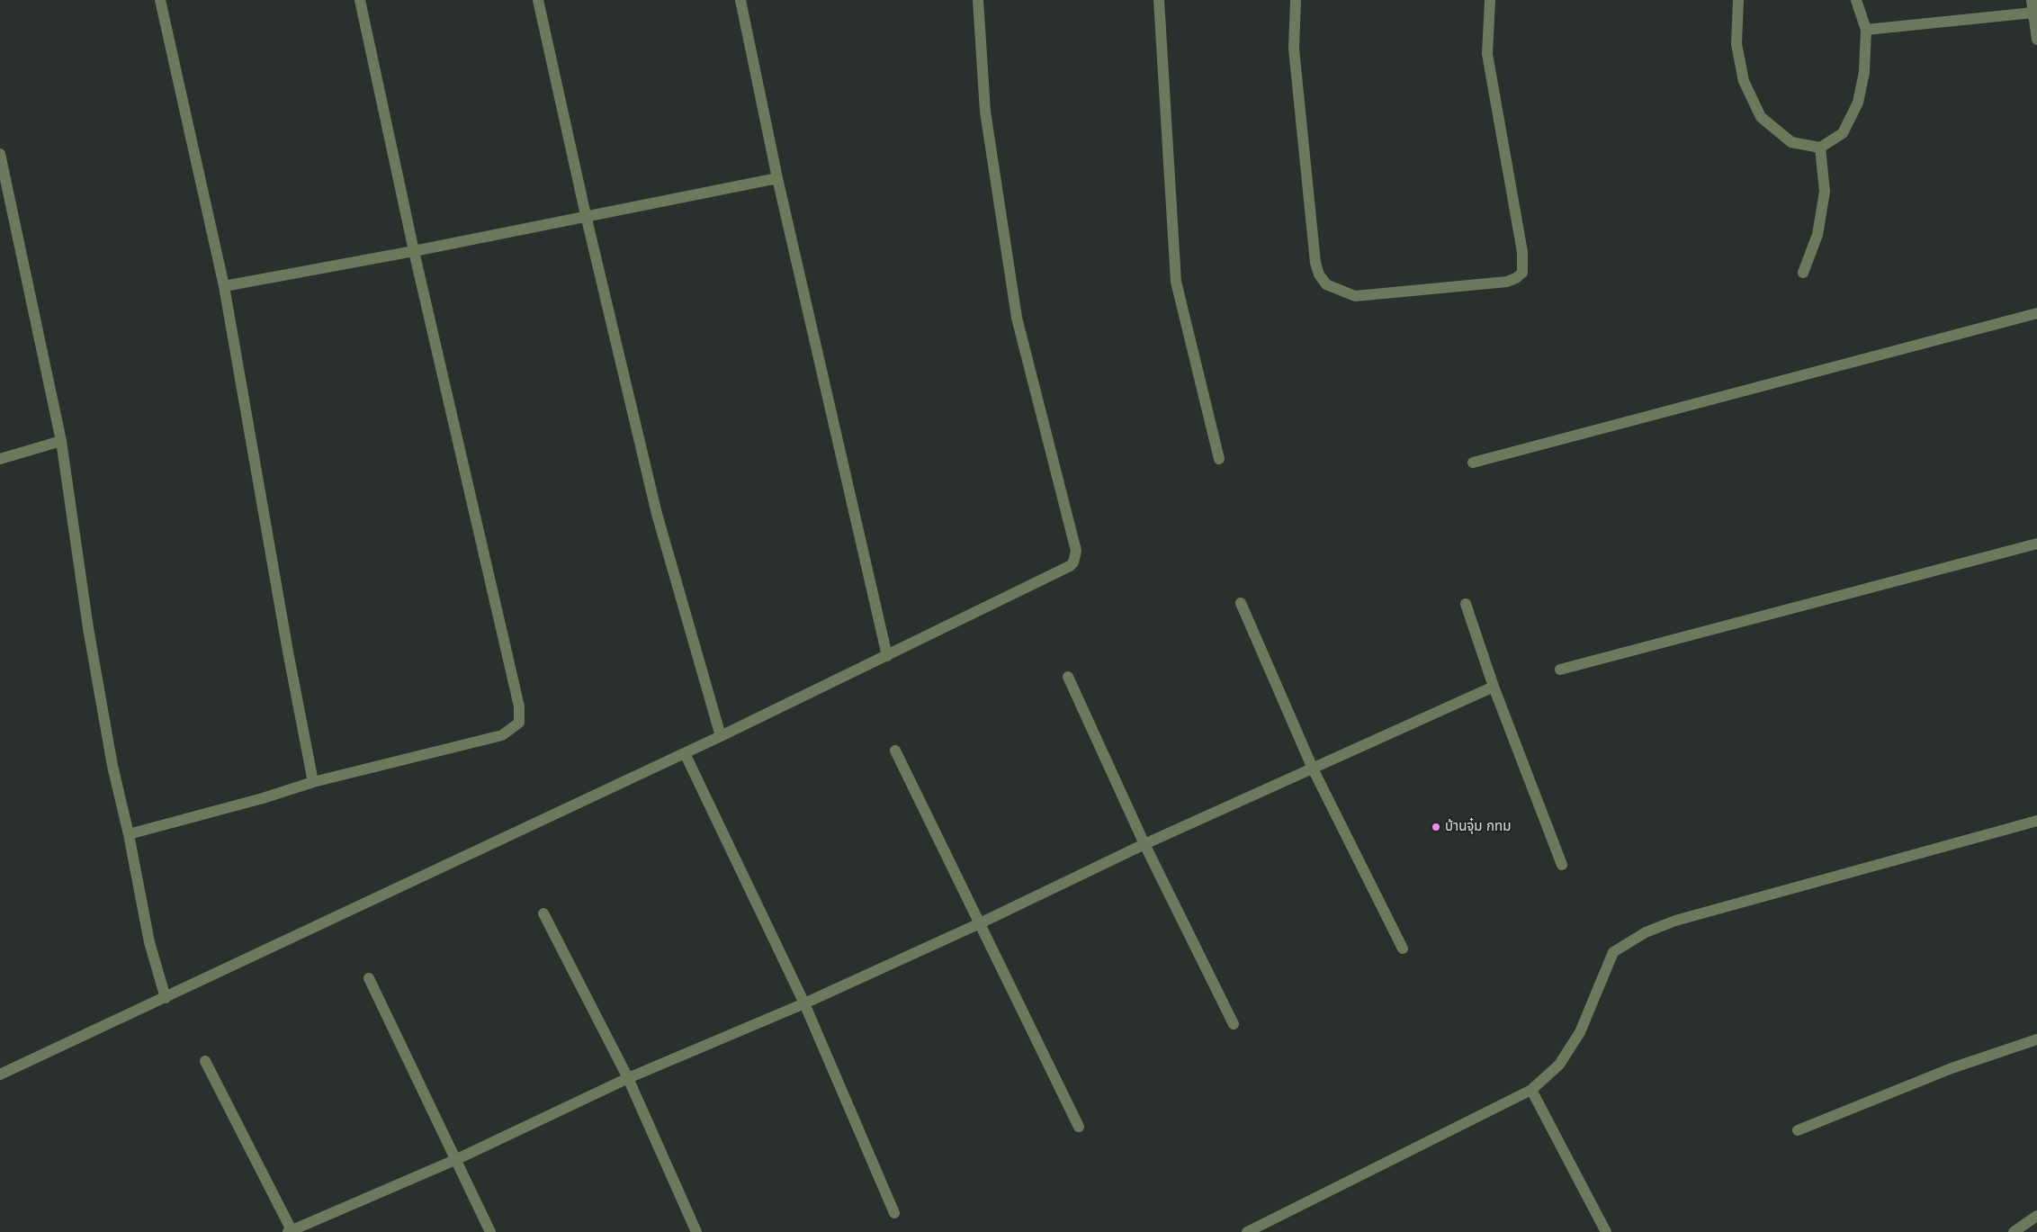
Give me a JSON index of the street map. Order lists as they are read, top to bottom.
{
  "places": ["บ้านจุ๋ม กทม"]
}
